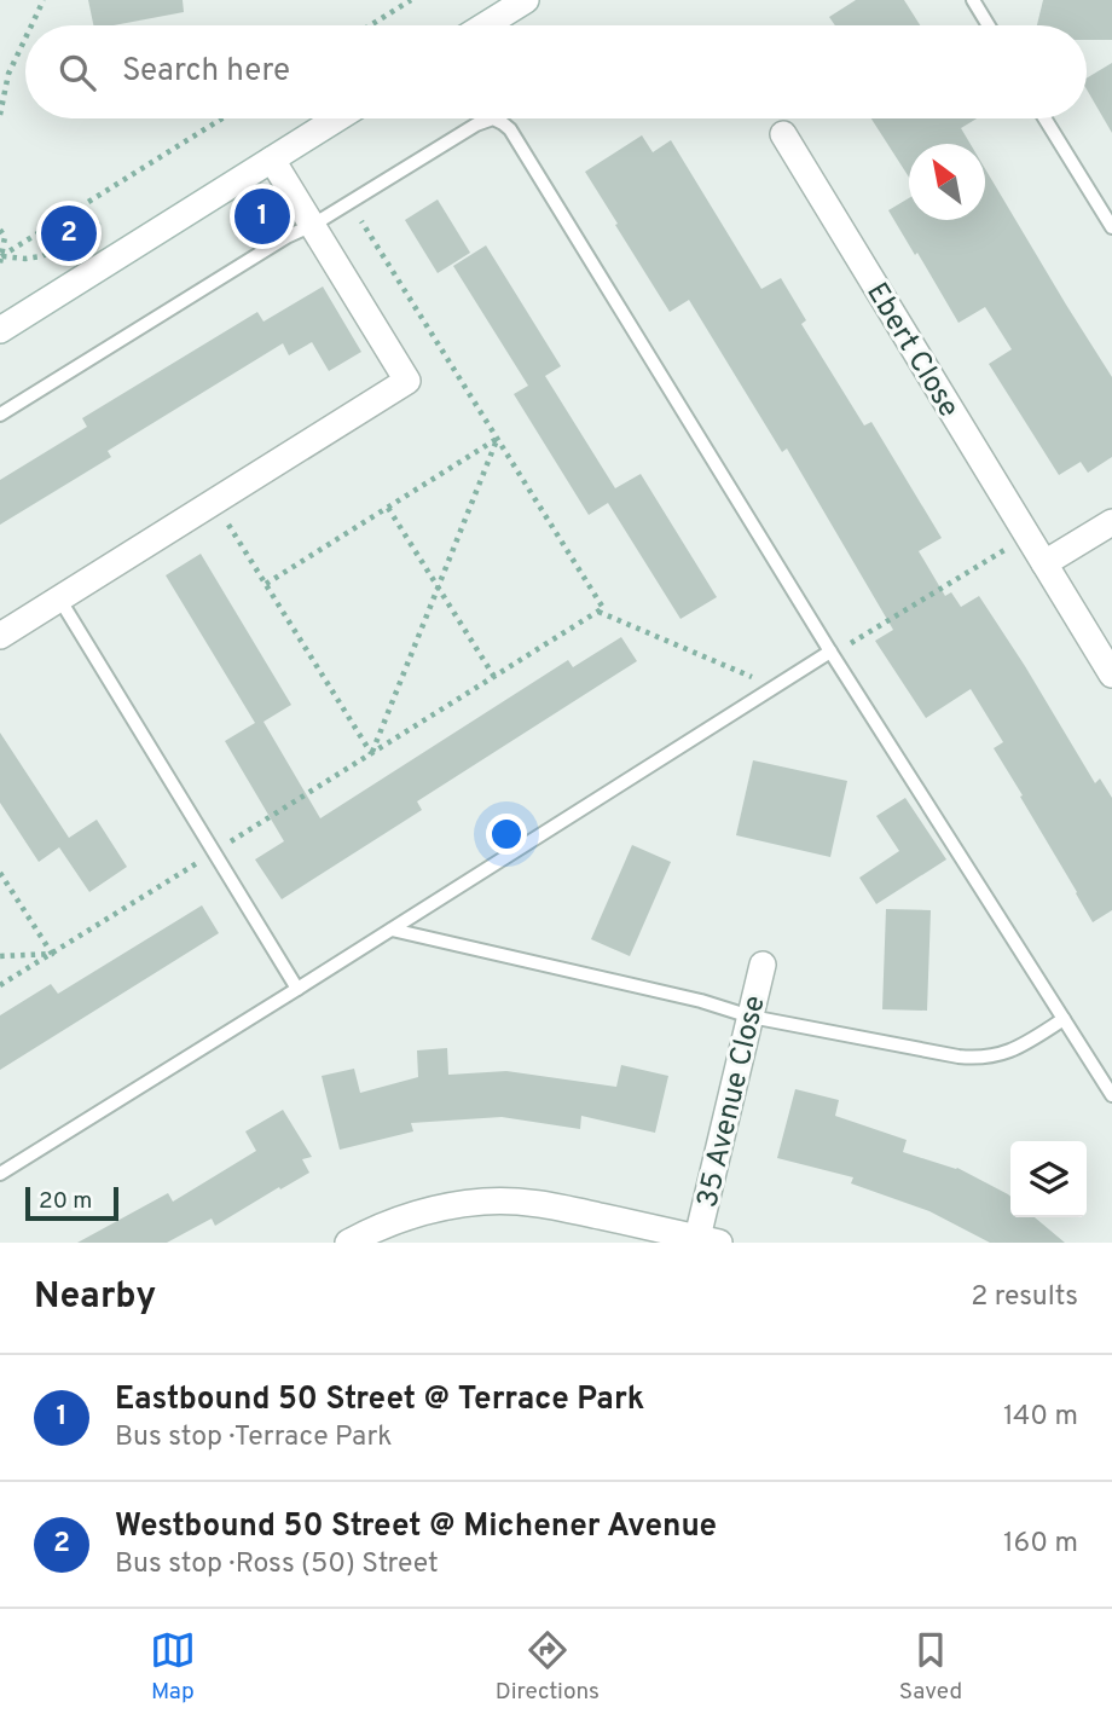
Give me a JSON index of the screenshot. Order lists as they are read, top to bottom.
{
  "streets": {
    "street": ["Ebert Close", "35 Avenue Close"]
  },
  "scale_bar": "20 m",
  "north": "top left",
  "page": {
    "search": "Search here",
    "pins": ["1", "2"],
    "scale": "20 m",
    "heading": ["Nearby", "2 results"],
    "list": [
      {
        "mark": "1",
        "name": "Eastbound 50 Street @ Terrace Park",
        "note": "Bus stop · Terrace Park",
        "value": "140 m"
      },
      {
        "mark": "2",
        "name": "Westbound 50 Street @ Michener Avenue",
        "note": "Bus stop · Ross (50) Street",
        "value": "160 m"
      }
    ],
    "nav": ["Map", "Directions", "Saved"]
  }
}
